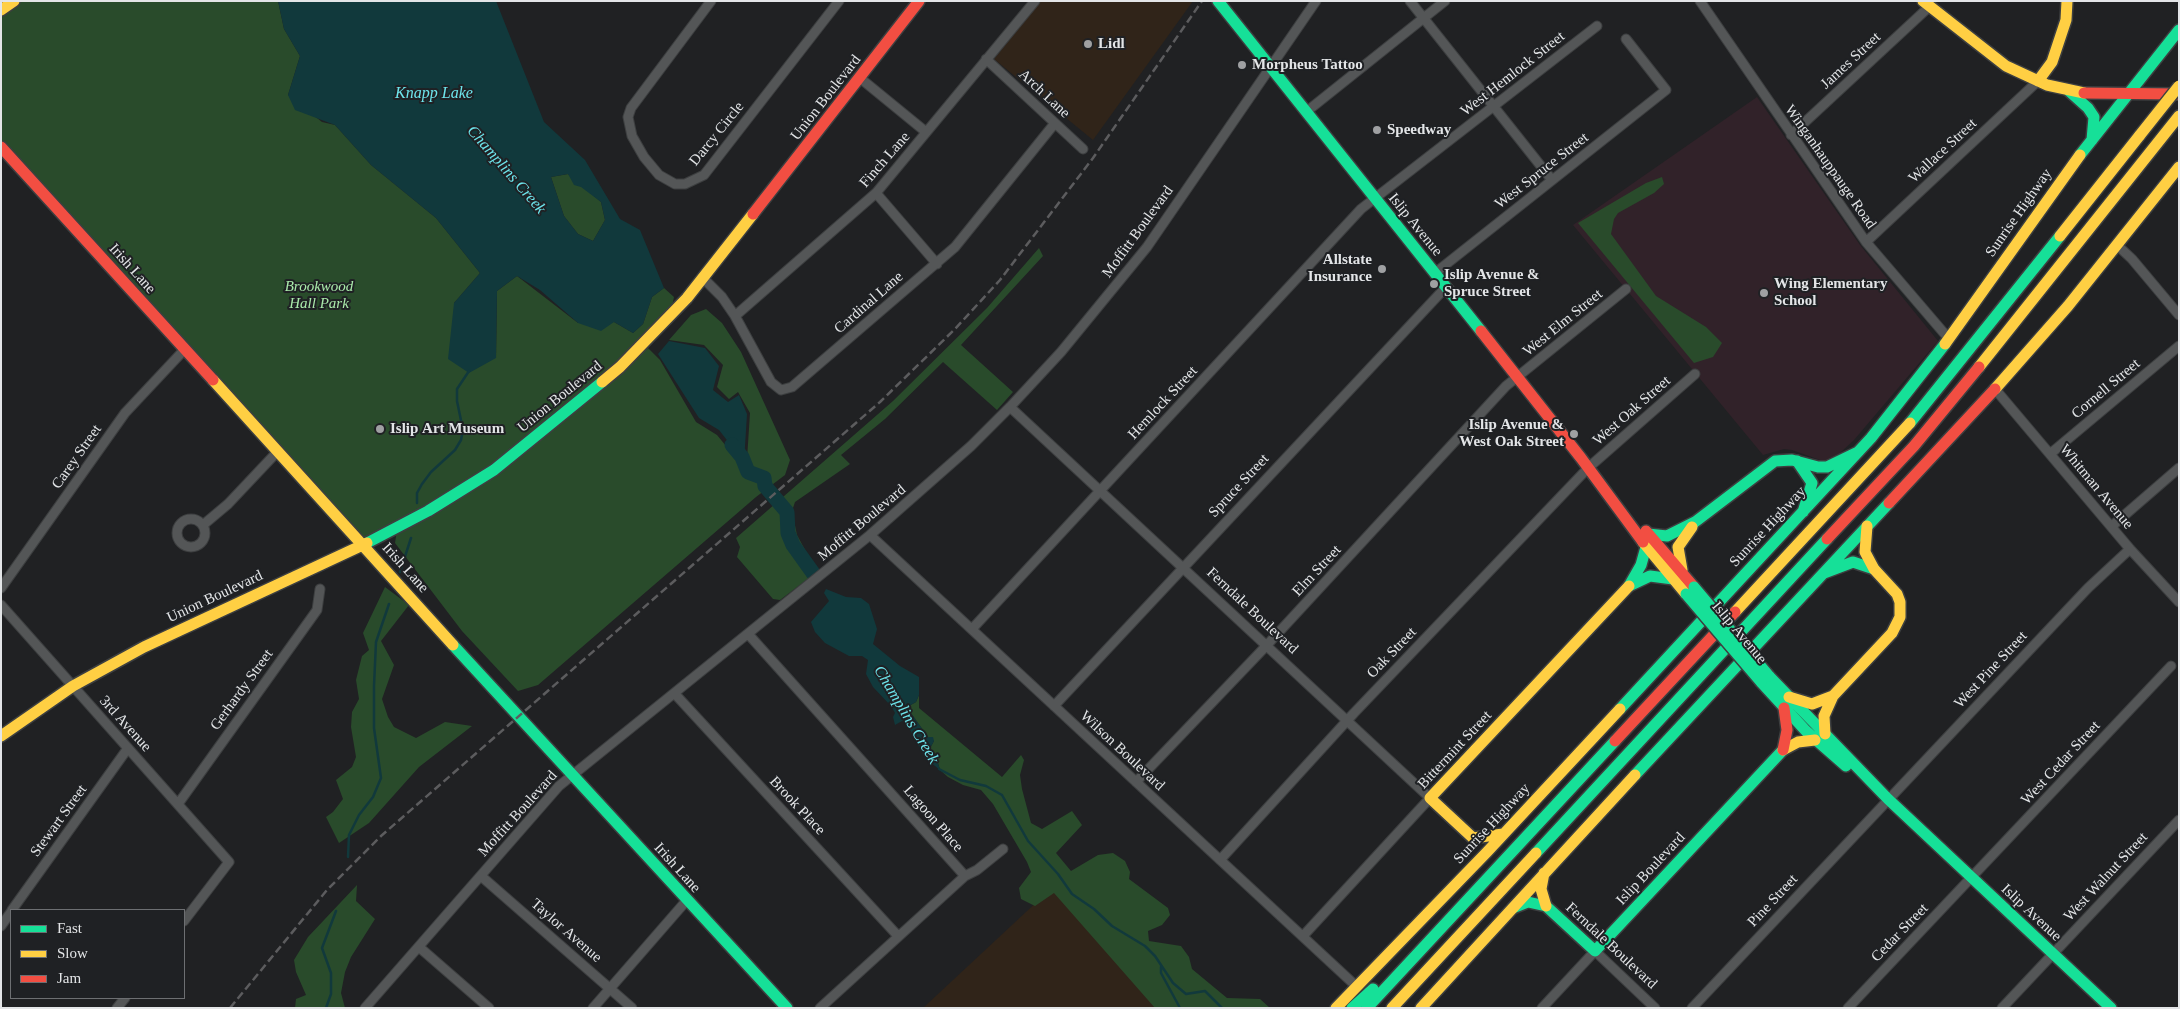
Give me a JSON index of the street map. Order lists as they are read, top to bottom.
{
  "streets": {
    "main road": [
      "Union Boulevard",
      "Sunrise Highway",
      "Islip Avenue",
      "Irish Lane",
      "Ferndale Boulevard",
      "Bittermint Street",
      "Islip Boulevard"
    ],
    "street": [
      "James Street",
      "West Hemlock Street",
      "Arch Lane",
      "Darcy Circle",
      "Wallace Street",
      "Finch Lane",
      "Winganhauppauge Road",
      "West Spruce Street",
      "Moffitt Boulevard",
      "Cardinal Lane",
      "West Elm Street",
      "Cornell Street",
      "Hemlock Street",
      "West Oak Street",
      "Carey Street",
      "Spruce Street",
      "Whitman Avenue",
      "Elm Street",
      "Oak Street",
      "West Pine Street",
      "Gerhardy Street",
      "3rd Avenue",
      "Wilson Boulevard",
      "West Cedar Street",
      "Brook Place",
      "Lagoon Place",
      "Stewart Street",
      "West Walnut Street",
      "Pine Street",
      "Taylor Avenue",
      "Cedar Street"
    ]
  },
  "crossings": [
    ["James Street", "Winganhauppauge Road"],
    ["West Hemlock Street", "Islip Avenue"],
    ["West Hemlock Street", "Hemlock Street"],
    ["Arch Lane", "Finch Lane"],
    ["Arch Lane", "Cardinal Lane"],
    ["Union Boulevard", "Irish Lane"],
    ["Union Boulevard", "Cardinal Lane"],
    ["Union Boulevard", "3rd Avenue"],
    ["Wallace Street", "Winganhauppauge Road"],
    ["Finch Lane", "Cardinal Lane"],
    ["Winganhauppauge Road", "Sunrise Highway"],
    ["West Spruce Street", "Islip Avenue"],
    ["Sunrise Highway", "Wilson Boulevard"],
    ["Islip Avenue", "Moffitt Boulevard"],
    ["Islip Avenue", "West Elm Street"],
    ["Islip Avenue", "Hemlock Street"],
    ["Islip Avenue", "West Oak Street"],
    ["Islip Avenue", "Spruce Street"],
    ["Islip Avenue", "Elm Street"],
    ["Islip Avenue", "Oak Street"],
    ["Islip Avenue", "West Pine Street"],
    ["Islip Avenue", "West Cedar Street"],
    ["Islip Avenue", "West Walnut Street"],
    ["Islip Avenue", "Cedar Street"],
    ["Moffitt Boulevard", "Irish Lane"],
    ["Moffitt Boulevard", "Ferndale Boulevard"],
    ["Moffitt Boulevard", "Wilson Boulevard"],
    ["Moffitt Boulevard", "Brook Place"],
    ["Moffitt Boulevard", "Lagoon Place"],
    ["Moffitt Boulevard", "Taylor Avenue"],
    ["Irish Lane", "Carey Street"],
    ["West Elm Street", "Elm Street"],
    ["Cornell Street", "Whitman Avenue"],
    ["Hemlock Street", "Ferndale Boulevard"],
    ["Hemlock Street", "Wilson Boulevard"],
    ["West Oak Street", "Oak Street"],
    ["Spruce Street", "Ferndale Boulevard"],
    ["Spruce Street", "Wilson Boulevard"],
    ["Whitman Avenue", "West Pine Street"],
    ["Elm Street", "Ferndale Boulevard"],
    ["Elm Street", "Wilson Boulevard"],
    ["Ferndale Boulevard", "Oak Street"],
    ["Ferndale Boulevard", "Bittermint Street"],
    ["Ferndale Boulevard", "Islip Boulevard"],
    ["Oak Street", "Wilson Boulevard"],
    ["West Pine Street", "Pine Street"],
    ["Gerhardy Street", "3rd Avenue"],
    ["3rd Avenue", "Stewart Street"],
    ["Bittermint Street", "Wilson Boulevard"],
    ["West Cedar Street", "Cedar Street"]
  ],
  "water": ["Knapp Lake", "Champlins Creek"],
  "parks": ["Brookwood Hall Park"],
  "places": [
    "Lidl",
    "Morpheus Tattoo",
    "Speedway",
    "Allstate Insurance",
    "Islip Avenue & Spruce Street",
    "Wing Elementary School",
    "Islip Art Museum",
    "Islip Avenue & West Oak Street"
  ],
  "legend": ["Fast", "Slow", "Jam"]
}
